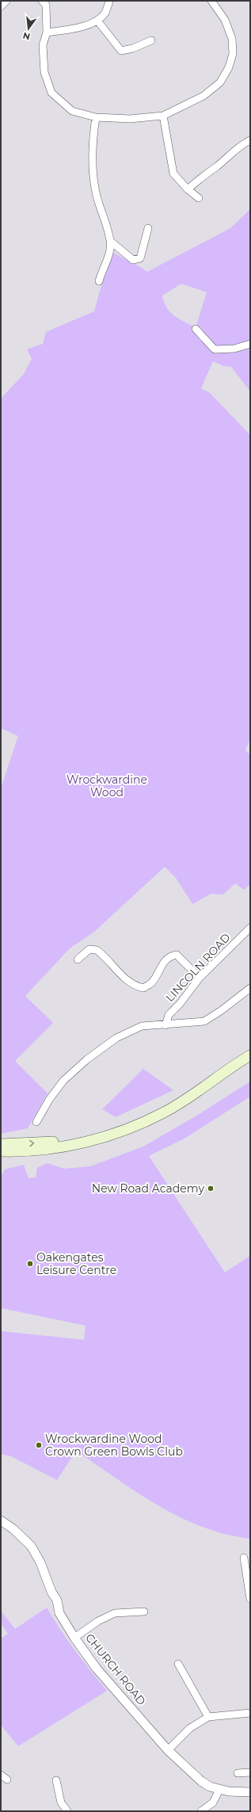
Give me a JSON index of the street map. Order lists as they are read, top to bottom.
{
  "streets": {
    "street": ["LINCOLN ROAD", "CHURCH ROAD"]
  },
  "parks": ["Wrockwardine Wood"],
  "places": ["New Road Academy", "Oakengates Leisure Centre", "Wrockwardine Wood Crown Green Bowls Club"],
  "north": "bottom"
}
